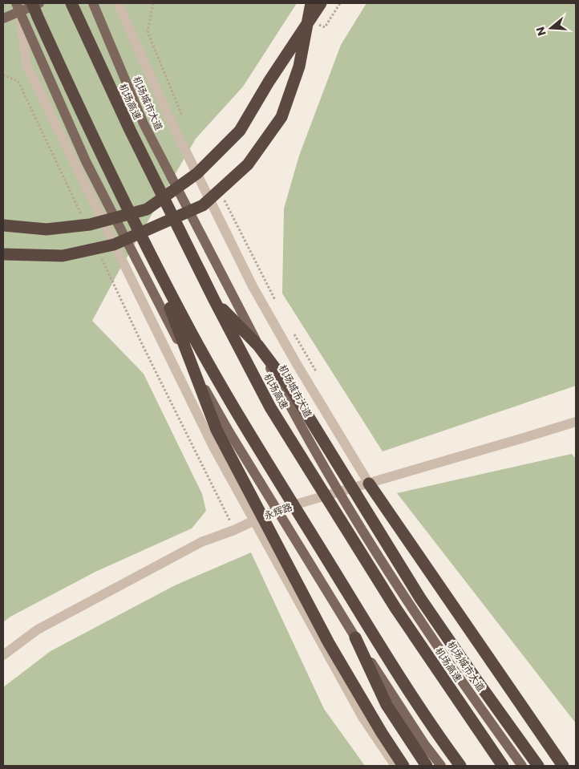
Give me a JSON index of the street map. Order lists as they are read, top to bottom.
{
  "streets": {
    "highway": ["机场高速"],
    "main road": ["机场城市大道"],
    "street": ["永辉路"]
  },
  "crossings": [
    ["机场城市大道", "永辉路"]
  ],
  "north": "left"
}
